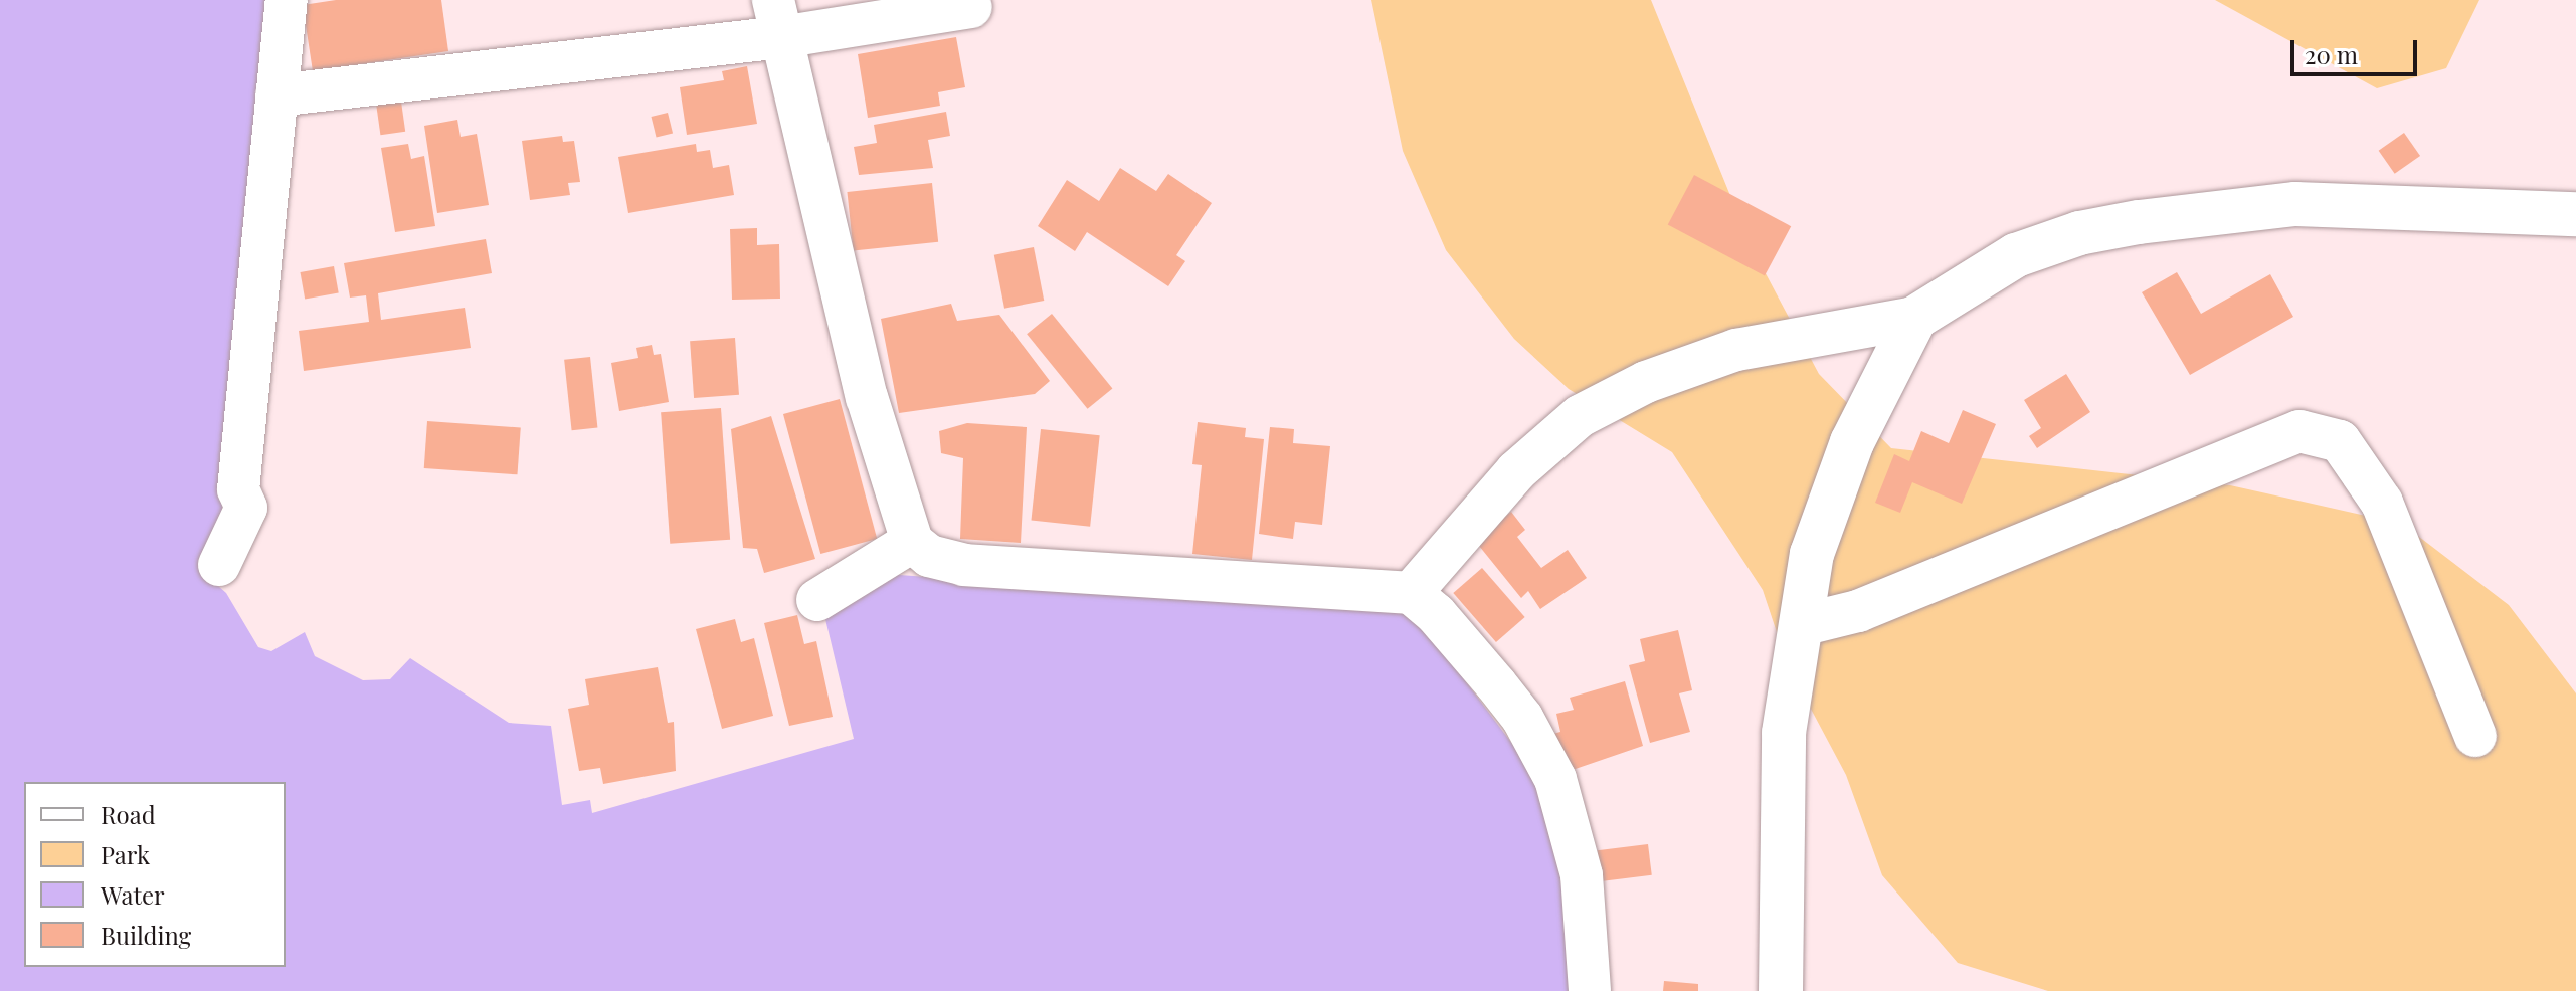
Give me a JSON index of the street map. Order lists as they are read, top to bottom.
{
  "legend": [
    "Road",
    "Park",
    "Water",
    "Building"
  ],
  "scale_bar": "20 m"
}
